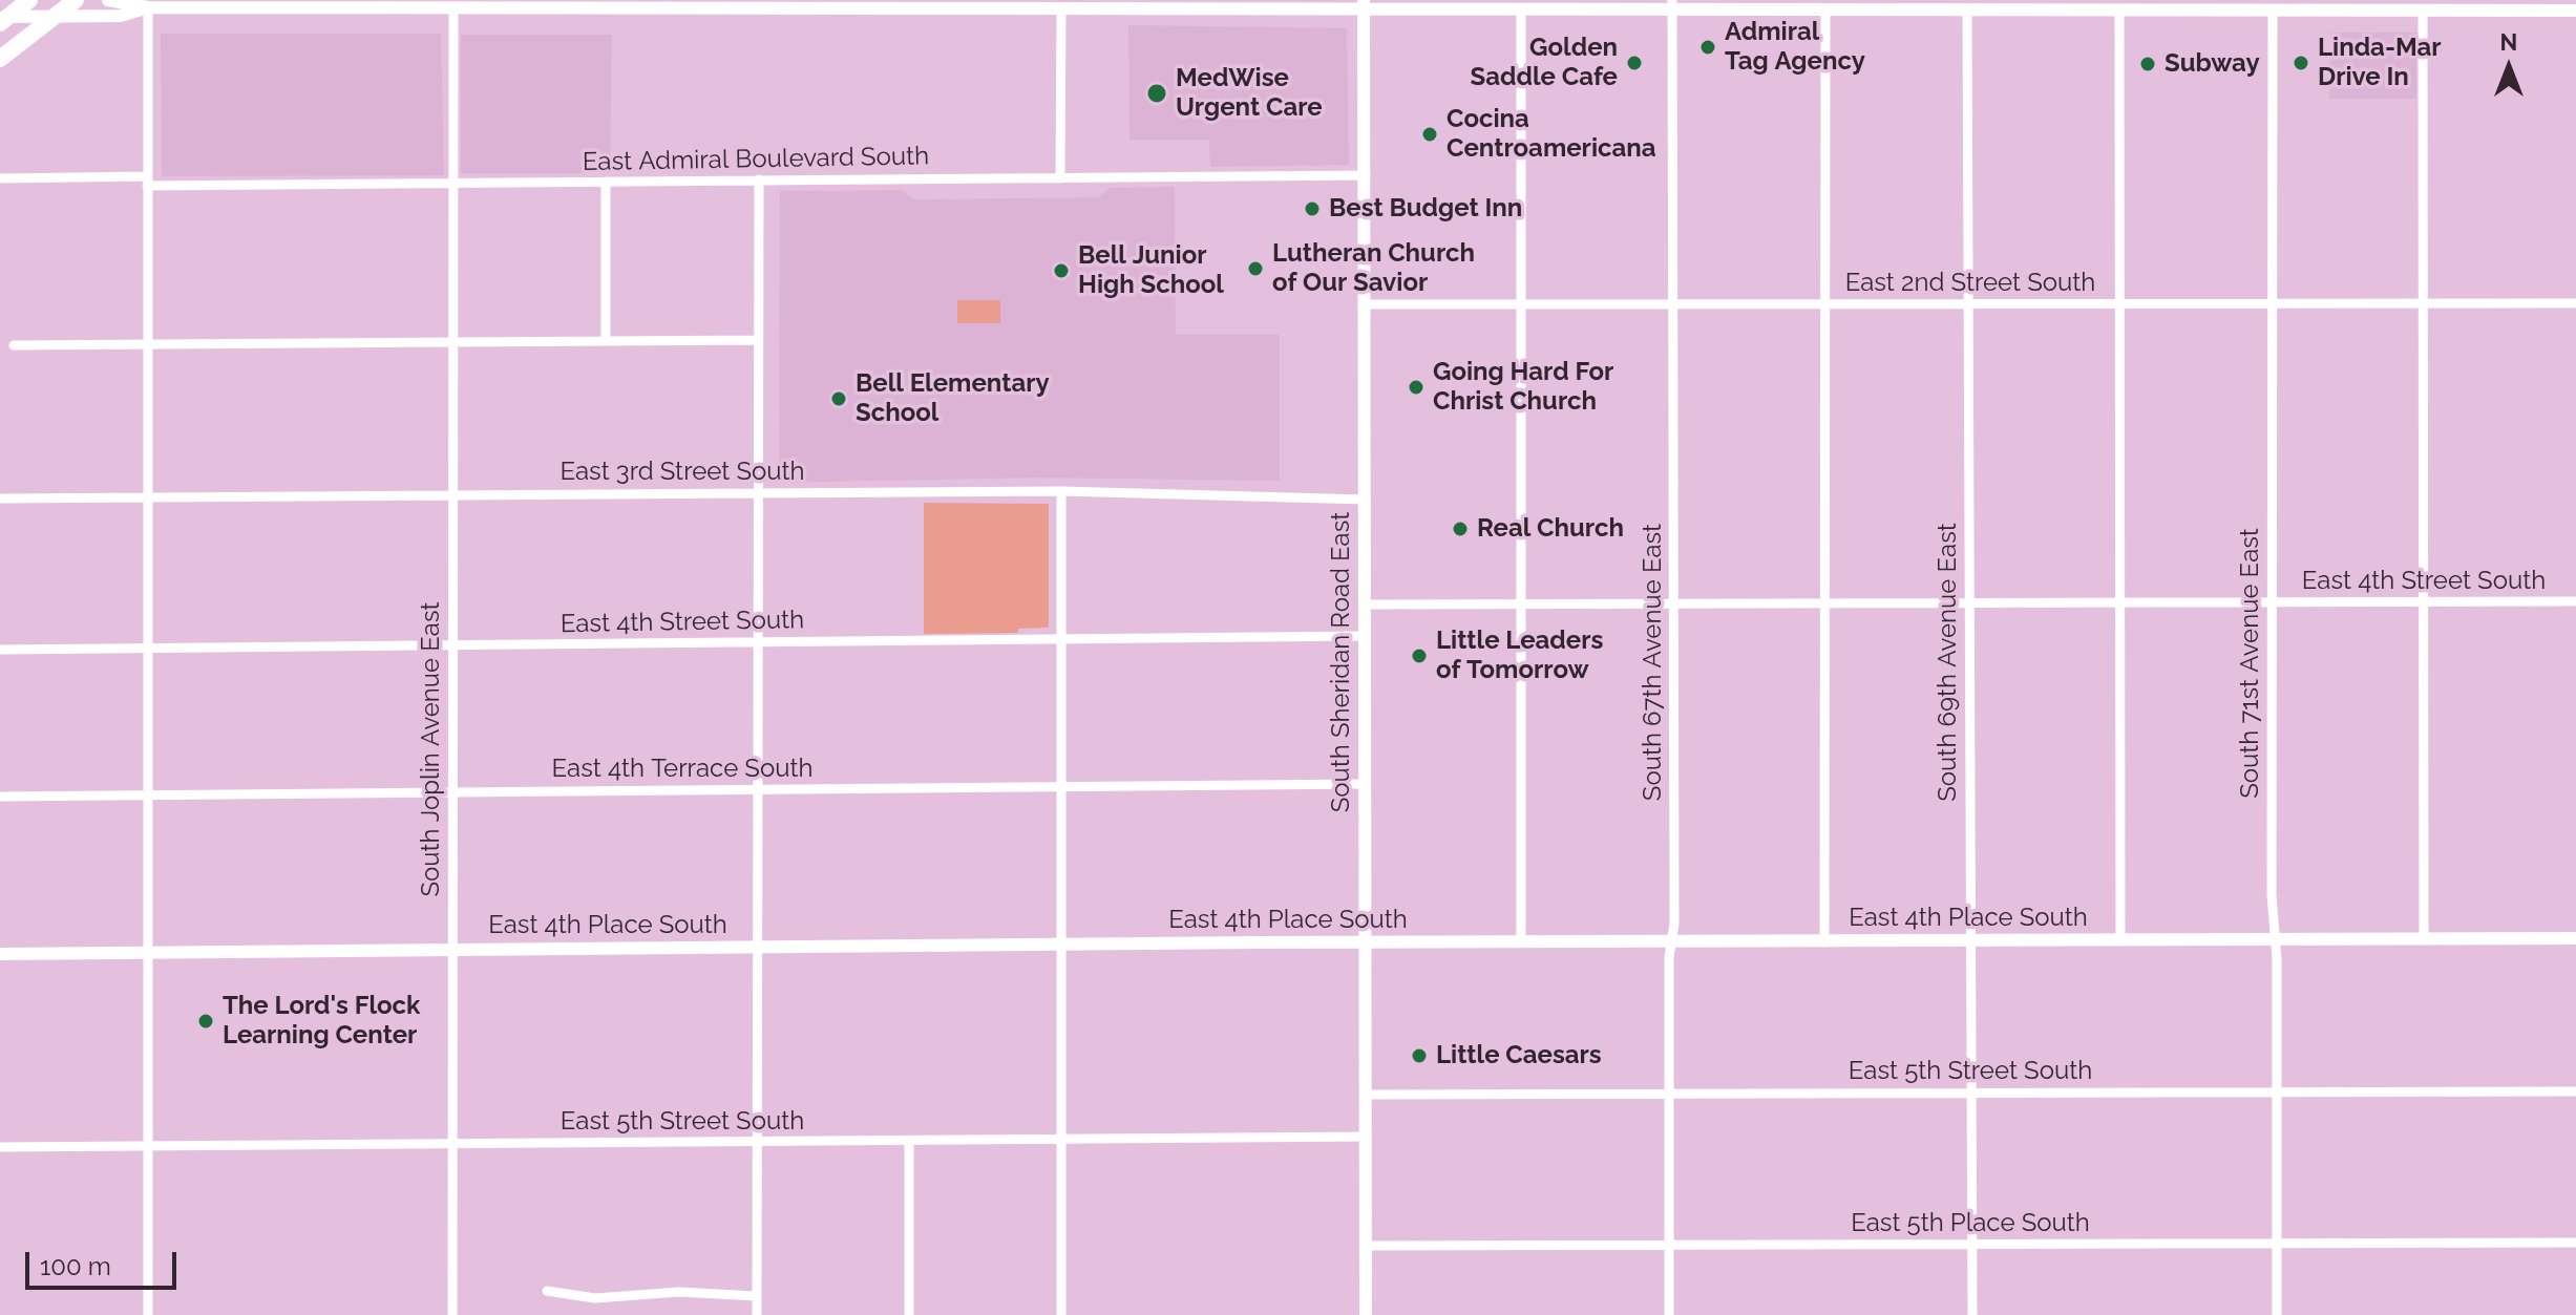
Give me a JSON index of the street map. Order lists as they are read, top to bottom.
{
  "streets": {
    "main road": ["South Sheridan Road East", "East 4th Place South"],
    "street": [
      "East Admiral Boulevard South",
      "East 2nd Street South",
      "East 3rd Street South",
      "East 4th Street South",
      "South 67th Avenue East",
      "South 69th Avenue East",
      "South 71st Avenue East",
      "South Joplin Avenue East",
      "East 4th Terrace South",
      "East 5th Street South",
      "East 5th Place South"
    ]
  },
  "crossings": [
    ["East Admiral Boulevard South", "South Sheridan Road East"],
    ["East Admiral Boulevard South", "South Joplin Avenue East"],
    ["East 2nd Street South", "South Sheridan Road East"],
    ["East 2nd Street South", "South 67th Avenue East"],
    ["East 2nd Street South", "South 69th Avenue East"],
    ["East 2nd Street South", "South 71st Avenue East"],
    ["East 3rd Street South", "South Sheridan Road East"],
    ["East 3rd Street South", "South Joplin Avenue East"],
    ["East 4th Street South", "South Sheridan Road East"],
    ["East 4th Street South", "South 67th Avenue East"],
    ["East 4th Street South", "South 69th Avenue East"],
    ["East 4th Street South", "South 71st Avenue East"],
    ["East 4th Street South", "South Joplin Avenue East"],
    ["South Sheridan Road East", "East 4th Terrace South"],
    ["South Sheridan Road East", "East 4th Place South"],
    ["South Sheridan Road East", "East 5th Street South"],
    ["South Sheridan Road East", "East 5th Place South"],
    ["South 67th Avenue East", "East 4th Place South"],
    ["South 67th Avenue East", "East 5th Street South"],
    ["South 67th Avenue East", "East 5th Place South"],
    ["South 69th Avenue East", "East 4th Place South"],
    ["South 69th Avenue East", "East 5th Street South"],
    ["South 69th Avenue East", "East 5th Place South"],
    ["South 71st Avenue East", "East 4th Place South"],
    ["South 71st Avenue East", "East 5th Street South"],
    ["South 71st Avenue East", "East 5th Place South"],
    ["South Joplin Avenue East", "East 4th Terrace South"],
    ["South Joplin Avenue East", "East 4th Place South"],
    ["South Joplin Avenue East", "East 5th Street South"]
  ],
  "places": [
    "Admiral Tag Agency",
    "Golden Saddle Cafe",
    "Linda-Mar Drive In",
    "Subway",
    "MedWise Urgent Care",
    "Cocina Centroamericana",
    "Best Budget Inn",
    "Lutheran Church of Our Savior",
    "Bell Junior High School",
    "Going Hard For Christ Church",
    "Bell Elementary School",
    "Real Church",
    "Little Leaders of Tomorrow",
    "The Lord's Flock Learning Center",
    "Little Caesars"
  ],
  "scale_bar": "100 m",
  "north": "top"
}
